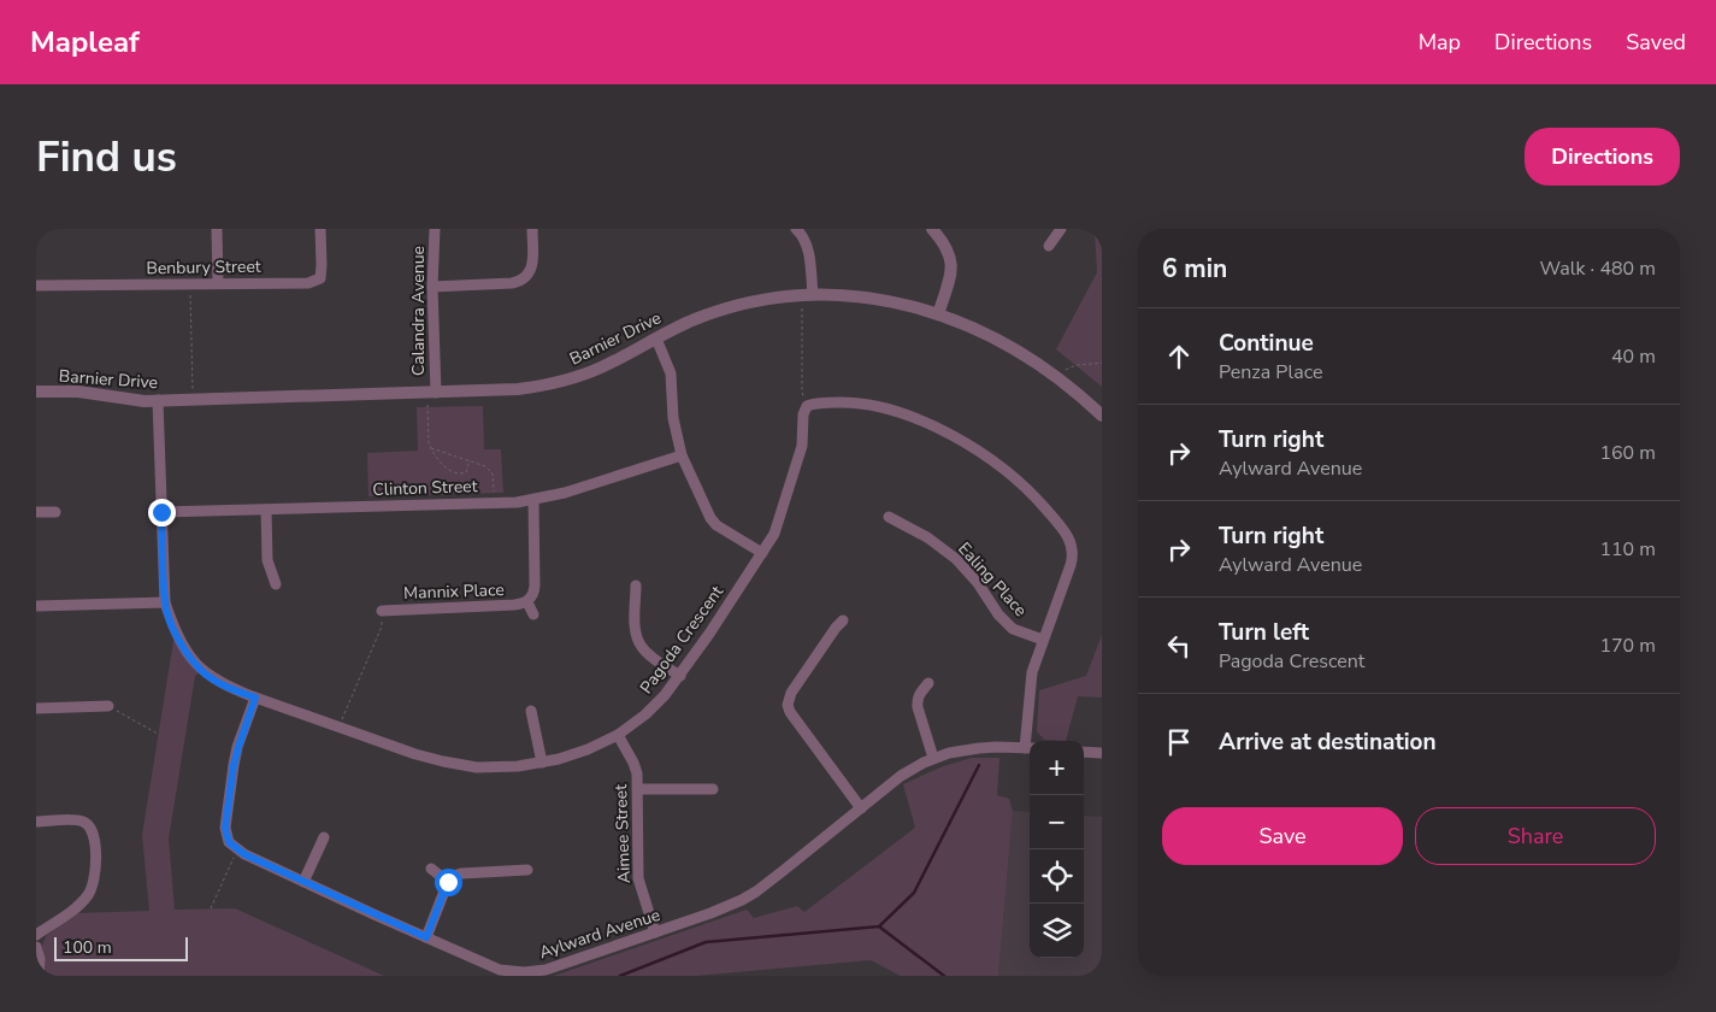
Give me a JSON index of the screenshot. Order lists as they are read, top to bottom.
{
  "streets": {
    "street": [
      "Benbury Street",
      "Calandra Avenue",
      "Barnier Drive",
      "Clinton Street",
      "Ealing Place",
      "Mannix Place",
      "Pagoda Crescent",
      "Aimee Street",
      "Aylward Avenue"
    ]
  },
  "crossings": [
    ["Calandra Avenue", "Barnier Drive"],
    ["Barnier Drive", "Pagoda Crescent"],
    ["Clinton Street", "Mannix Place"],
    ["Clinton Street", "Pagoda Crescent"],
    ["Pagoda Crescent", "Aimee Street"],
    ["Aimee Street", "Aylward Avenue"]
  ],
  "scale_bar": "100 m",
  "page": {
    "header": "Mapleaf",
    "nav": ["Map", "Directions", "Saved"],
    "buttons": [
      "Directions",
      ["Save", "Share"]
    ],
    "title": "Find us",
    "heading": ["6 min", "Walk · 480 m"],
    "list": [
      ["Continue", "Penza Place", "40 m"],
      ["Turn right", "Aylward Avenue", "160 m"],
      ["Turn right", "Aylward Avenue", "110 m"],
      ["Turn left", "Pagoda Crescent", "170 m"],
      "Arrive at destination"
    ],
    "map_buttons": ["+", "−"],
    "scale": "100 m"
  }
}
